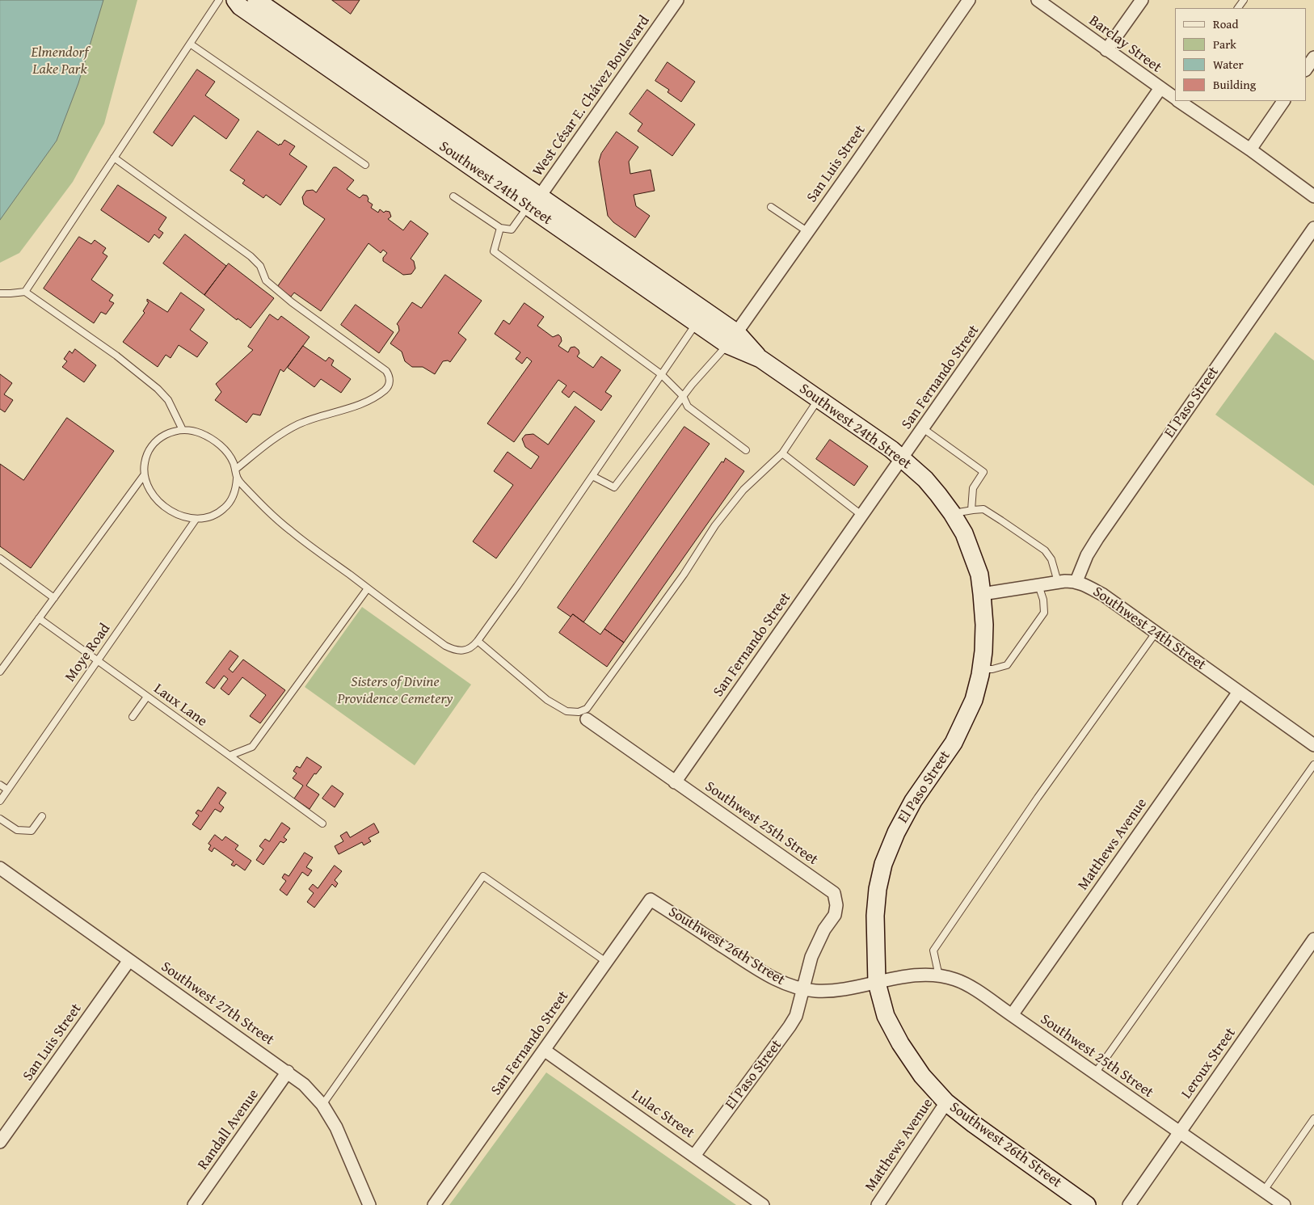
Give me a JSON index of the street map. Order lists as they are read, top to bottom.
{
  "streets": {
    "main road": ["Southwest 24th Street", "El Paso Street", "Southwest 26th Street"],
    "street": [
      "Barclay Street",
      "West César E. Chávez Boulevard",
      "San Luis Street",
      "San Fernando Street",
      "Southwest 25th Street",
      "Matthews Avenue",
      "Southwest 27th Street",
      "Leroux Street",
      "Lulac Street",
      "Randall Avenue"
    ],
    "lane": ["Moye Road", "Laux Lane"]
  },
  "crossings": [
    ["Barclay Street", "San Fernando Street"],
    ["West César E. Chávez Boulevard", "Southwest 24th Street"],
    ["San Luis Street", "Southwest 24th Street"],
    ["San Luis Street", "Southwest 27th Street"],
    ["Southwest 24th Street", "San Fernando Street"],
    ["Southwest 24th Street", "El Paso Street"],
    ["Southwest 24th Street", "Matthews Avenue"],
    ["San Fernando Street", "Southwest 25th Street"],
    ["San Fernando Street", "Southwest 26th Street"],
    ["San Fernando Street", "Lulac Street"],
    ["El Paso Street", "Southwest 25th Street"],
    ["El Paso Street", "Southwest 26th Street"],
    ["El Paso Street", "Lulac Street"],
    ["Moye Road", "Laux Lane"],
    ["Southwest 25th Street", "Matthews Avenue"],
    ["Southwest 25th Street", "Southwest 26th Street"],
    ["Southwest 25th Street", "Leroux Street"],
    ["Matthews Avenue", "Southwest 26th Street"],
    ["Southwest 27th Street", "Randall Avenue"]
  ],
  "parks": ["Elmendorf Lake Park", "Sisters of Divine Providence Cemetery"],
  "legend": [
    "Road",
    "Park",
    "Water",
    "Building"
  ]
}
